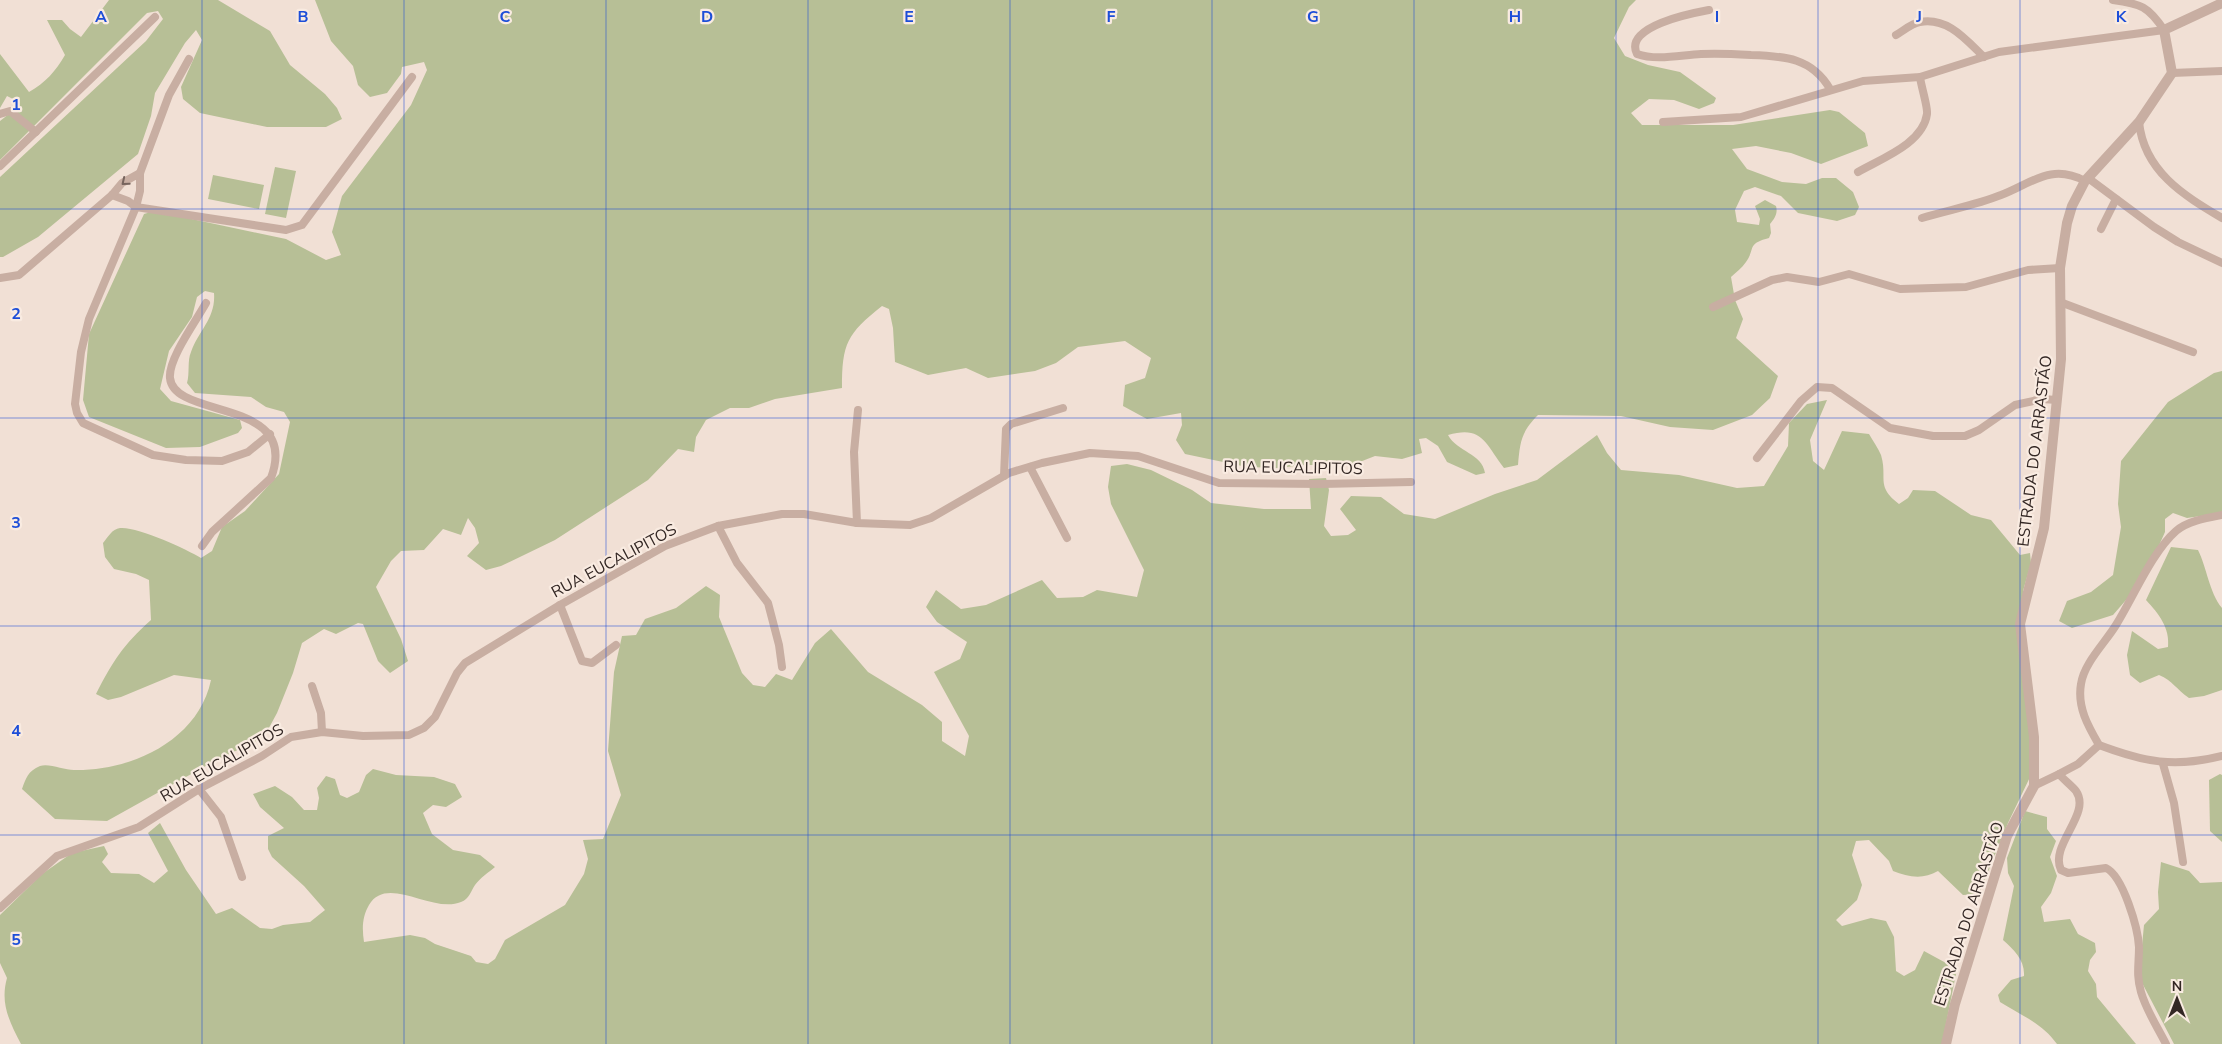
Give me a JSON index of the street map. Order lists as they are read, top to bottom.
{
  "streets": {
    "street": ["ESTRADA DO ARRASTÃO", "RUA EUCALIPITOS"]
  },
  "north": "top",
  "grid": {
    "columns": [
      "A",
      "B",
      "C",
      "D",
      "E",
      "F",
      "G",
      "H",
      "I",
      "J",
      "K"
    ],
    "rows": [
      "1",
      "2",
      "3",
      "4",
      "5"
    ]
  }
}
